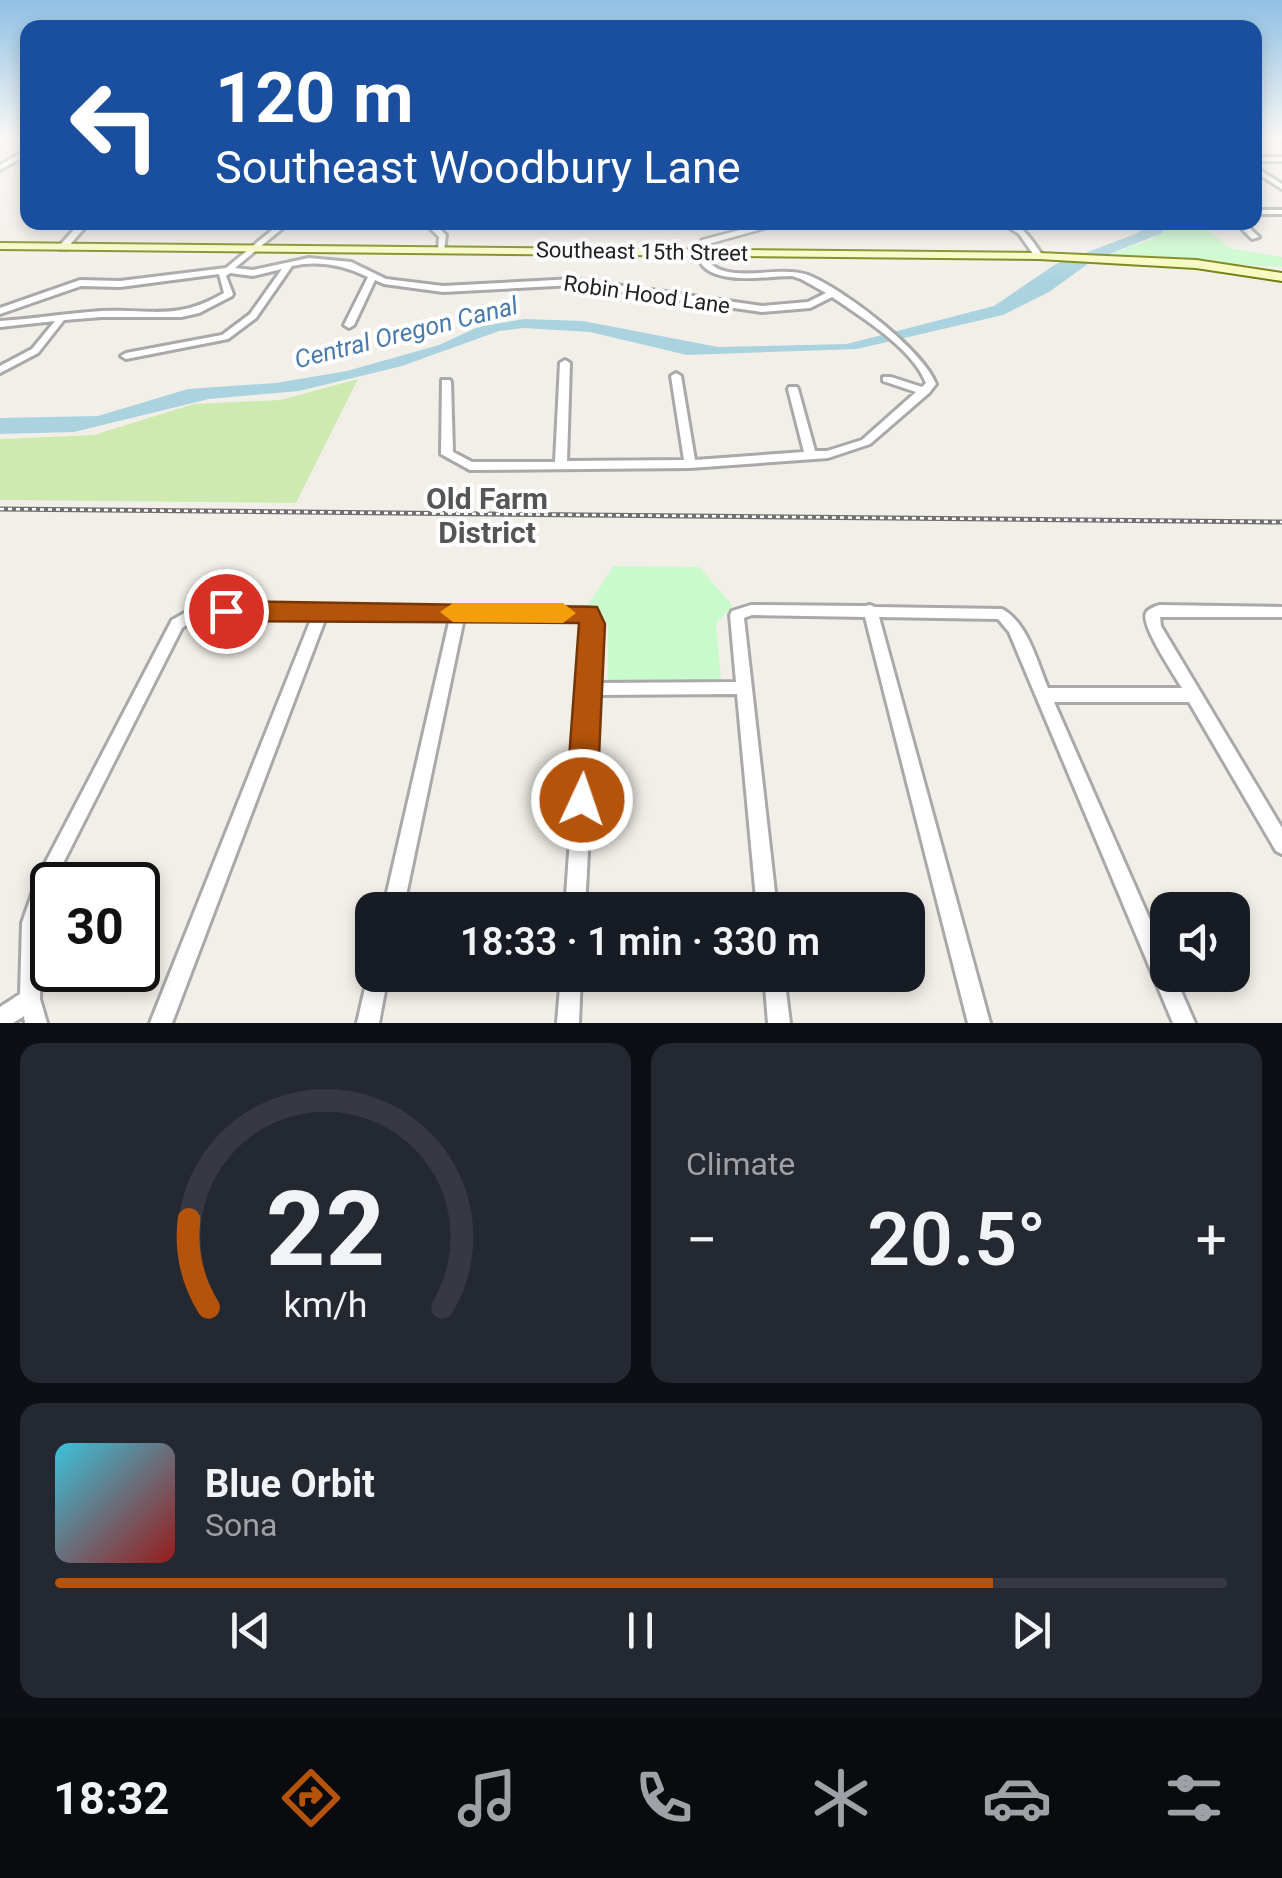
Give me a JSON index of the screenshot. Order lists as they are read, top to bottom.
{
  "streets": {
    "main road": ["Southeast 15th Street"],
    "street": ["Robin Hood Lane"]
  },
  "districts": ["Old Farm District"],
  "water": ["Central Oregon Canal"],
  "page": {
    "turn": ["120 m", "Southeast Woodbury Lane"],
    "limit": "30",
    "trip": "18:33 · 1 min · 330 m",
    "tile": "Climate",
    "heat": ["−", "20.5°", "+"],
    "song": ["Blue Orbit", "Sona"],
    "tabs": "18:32",
    "gauge": ["22", "km/h"]
  }
}
